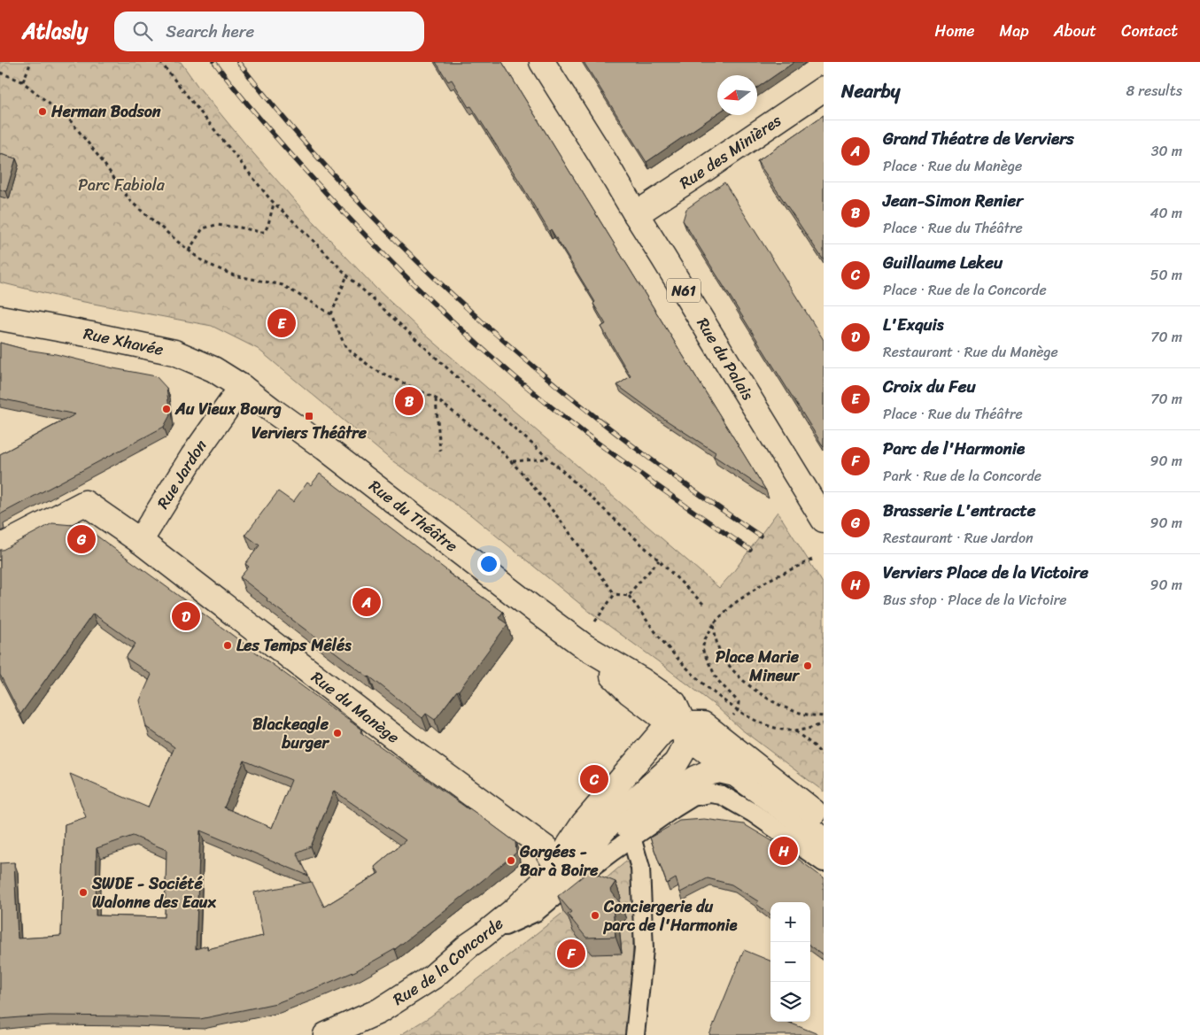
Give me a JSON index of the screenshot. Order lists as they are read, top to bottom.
{
  "streets": {
    "street": [
      "Rue des Minières",
      "N61",
      "Rue Xhavée",
      "Rue du Palais",
      "Rue Jardon",
      "Rue du Théâtre",
      "Rue du Manège",
      "Rue de la Concorde"
    ]
  },
  "crossings": [
    ["Rue des Minières", "Rue du Palais"],
    ["Rue Xhavée", "Rue Jardon"],
    ["Rue Xhavée", "Rue du Théâtre"],
    ["Rue Jardon", "Rue du Théâtre"],
    ["Rue Jardon", "Rue du Manège"],
    ["Rue du Manège", "Rue de la Concorde"]
  ],
  "parks": ["Parc Fabiola"],
  "places": {
    "other": [
      "Herman Bodson",
      "Au Vieux Bourg",
      "Les Temps Mêlés",
      "Place Marie Mineur",
      "Blackeagle burger",
      "Gorgées - Bar à Boire",
      "SWDE - Société Walonne des Eaux",
      "Conciergerie du parc de l'Harmonie"
    ],
    "transit": ["Verviers Théâtre"]
  },
  "north": "left",
  "page": {
    "header": "Atlasly",
    "search": "Search here",
    "nav": [
      "Home",
      "Map",
      "About",
      "Contact"
    ],
    "heading": ["Nearby", "8 results"],
    "list": [
      {
        "mark": "A",
        "name": "Grand Théatre de Verviers",
        "note": "Place · Rue du Manège",
        "value": "30 m"
      },
      {
        "mark": "B",
        "name": "Jean-Simon Renier",
        "note": "Place · Rue du Théâtre",
        "value": "40 m"
      },
      {
        "mark": "C",
        "name": "Guillaume Lekeu",
        "note": "Place · Rue de la Concorde",
        "value": "50 m"
      },
      {
        "mark": "D",
        "name": "L'Exquis",
        "note": "Restaurant · Rue du Manège",
        "value": "70 m"
      },
      {
        "mark": "E",
        "name": "Croix du Feu",
        "note": "Place · Rue du Théâtre",
        "value": "70 m"
      },
      {
        "mark": "F",
        "name": "Parc de l'Harmonie",
        "note": "Park · Rue de la Concorde",
        "value": "90 m"
      },
      {
        "mark": "G",
        "name": "Brasserie L'entracte",
        "note": "Restaurant · Rue Jardon",
        "value": "90 m"
      },
      {
        "mark": "H",
        "name": "Verviers Place de la Victoire",
        "note": "Bus stop · Place de la Victoire",
        "value": "90 m"
      }
    ],
    "pins": [
      "E",
      "B",
      "G",
      "A",
      "D",
      "C",
      "H",
      "F"
    ],
    "map_buttons": ["+", "−"]
  }
}
